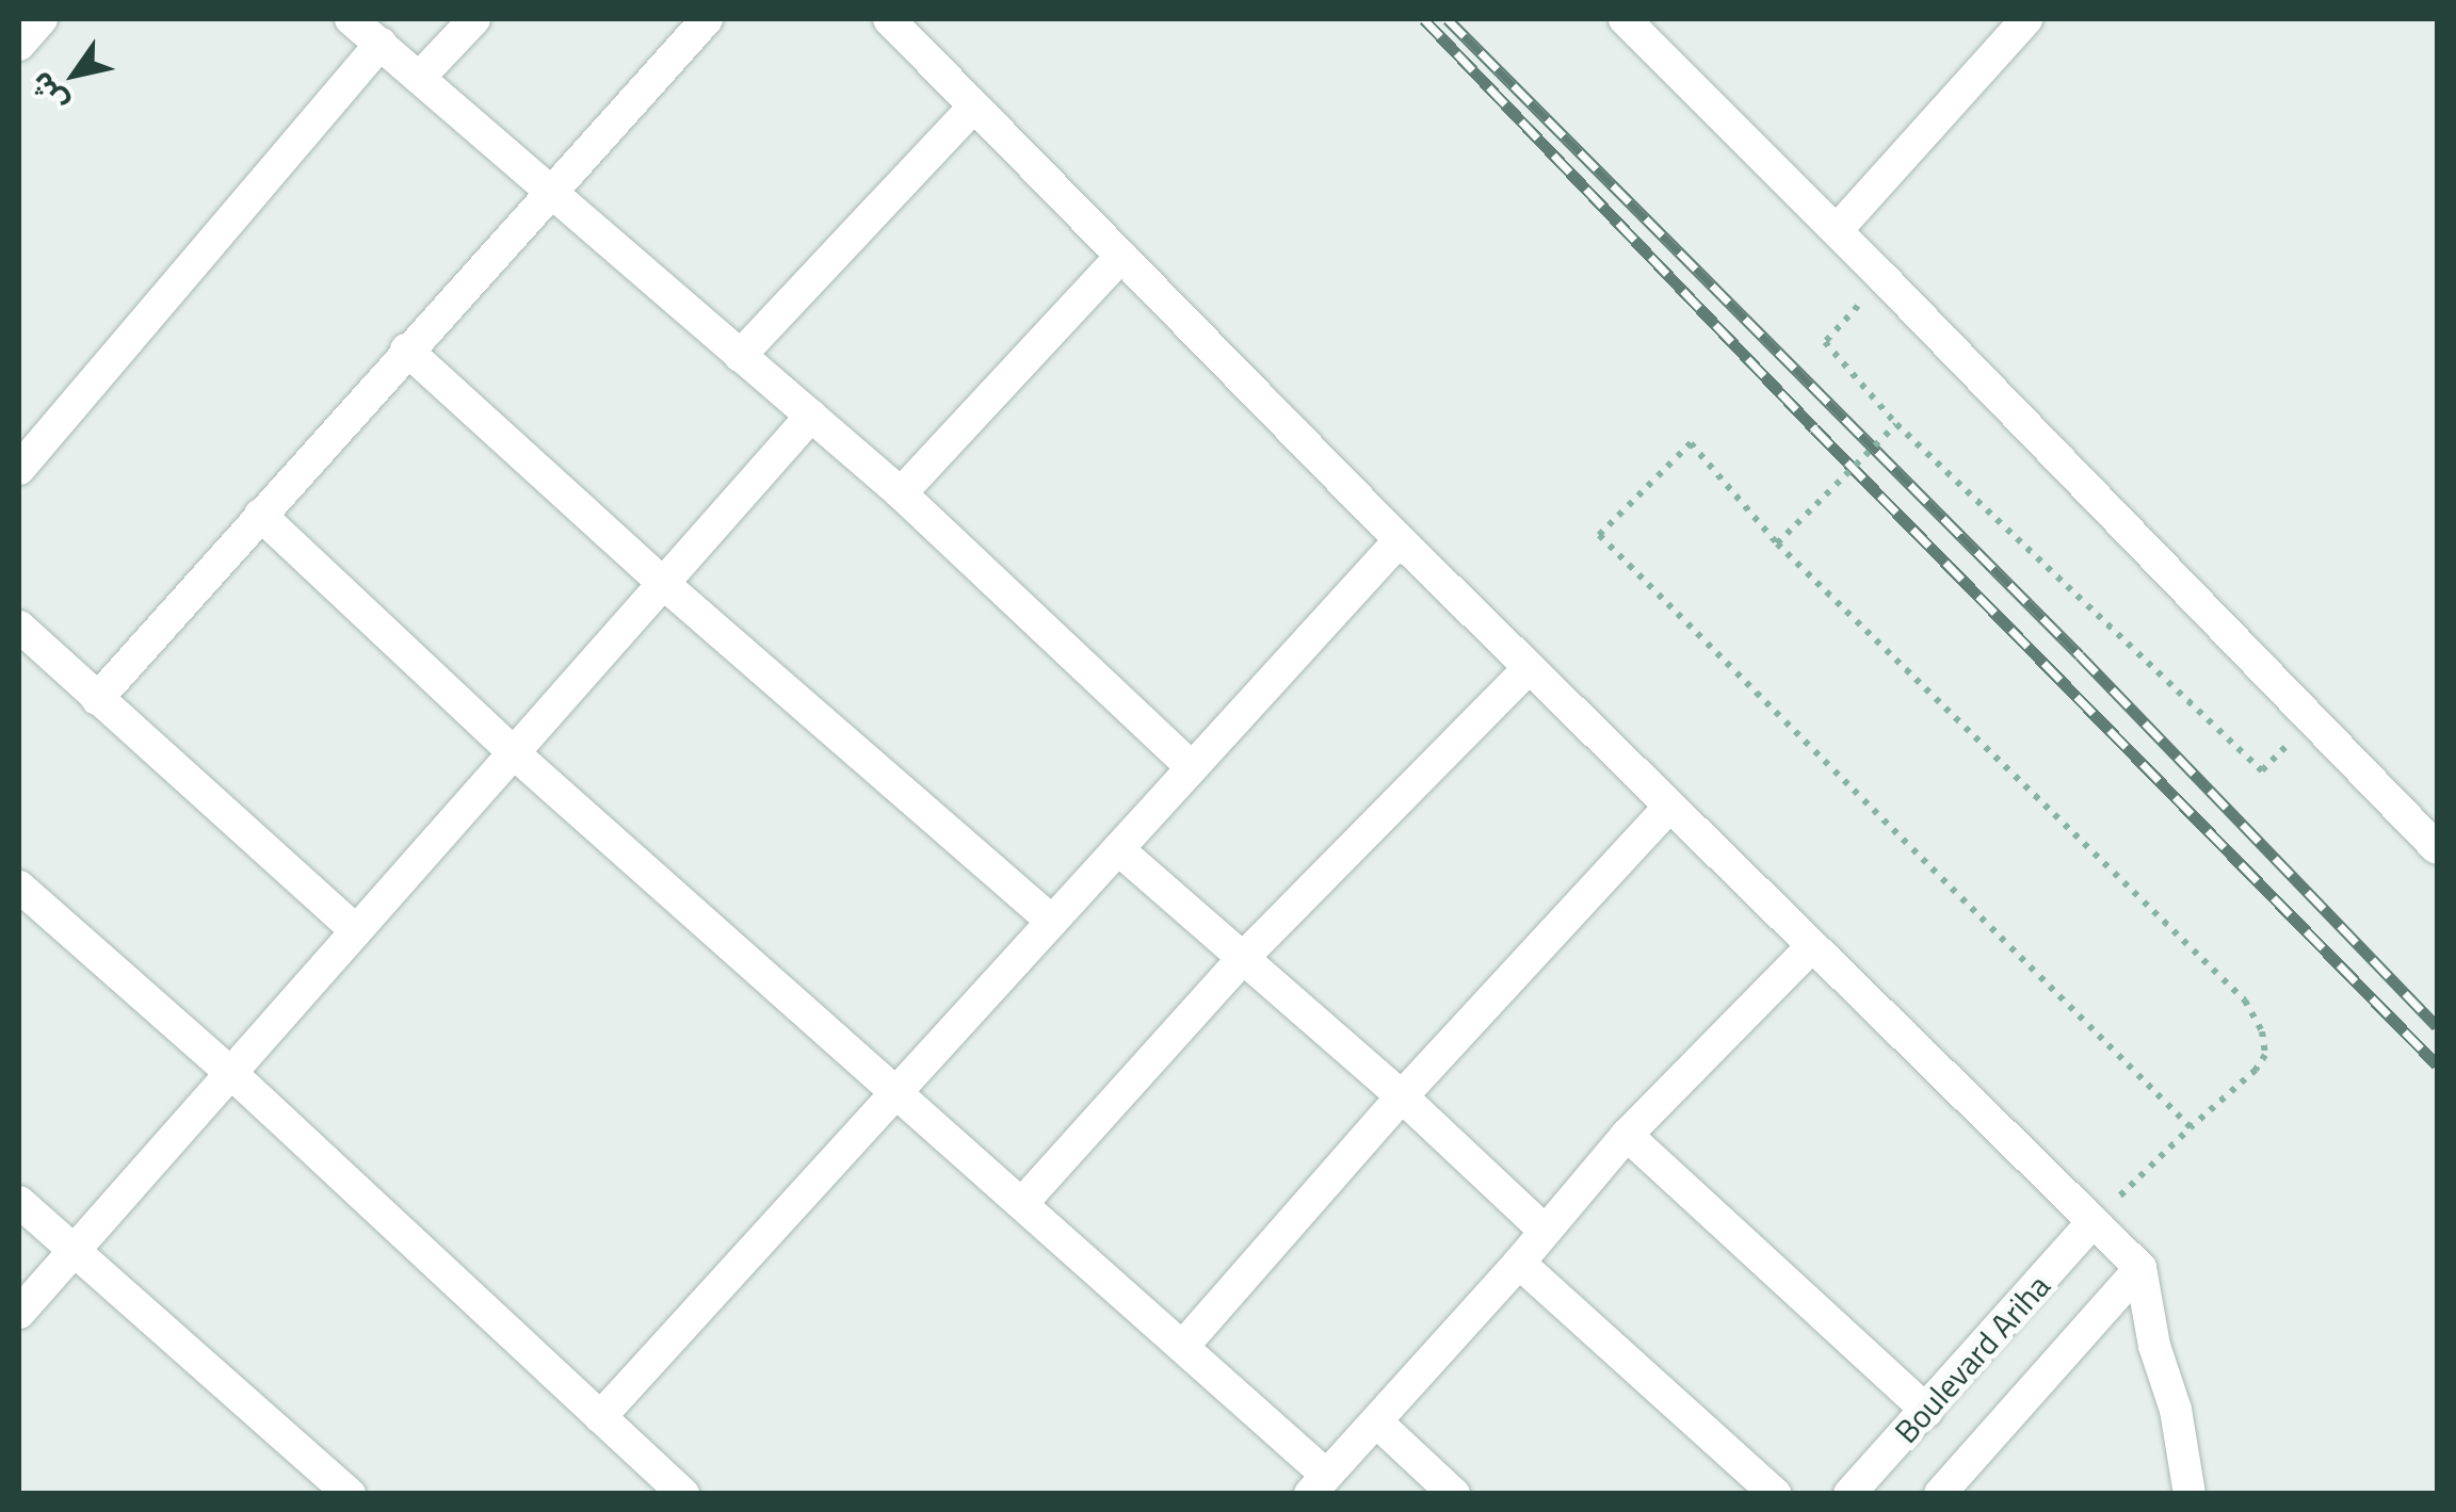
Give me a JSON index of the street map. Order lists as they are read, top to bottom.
{
  "streets": {
    "street": ["Boulevard Ariha"]
  },
  "north": "bottom left"
}
